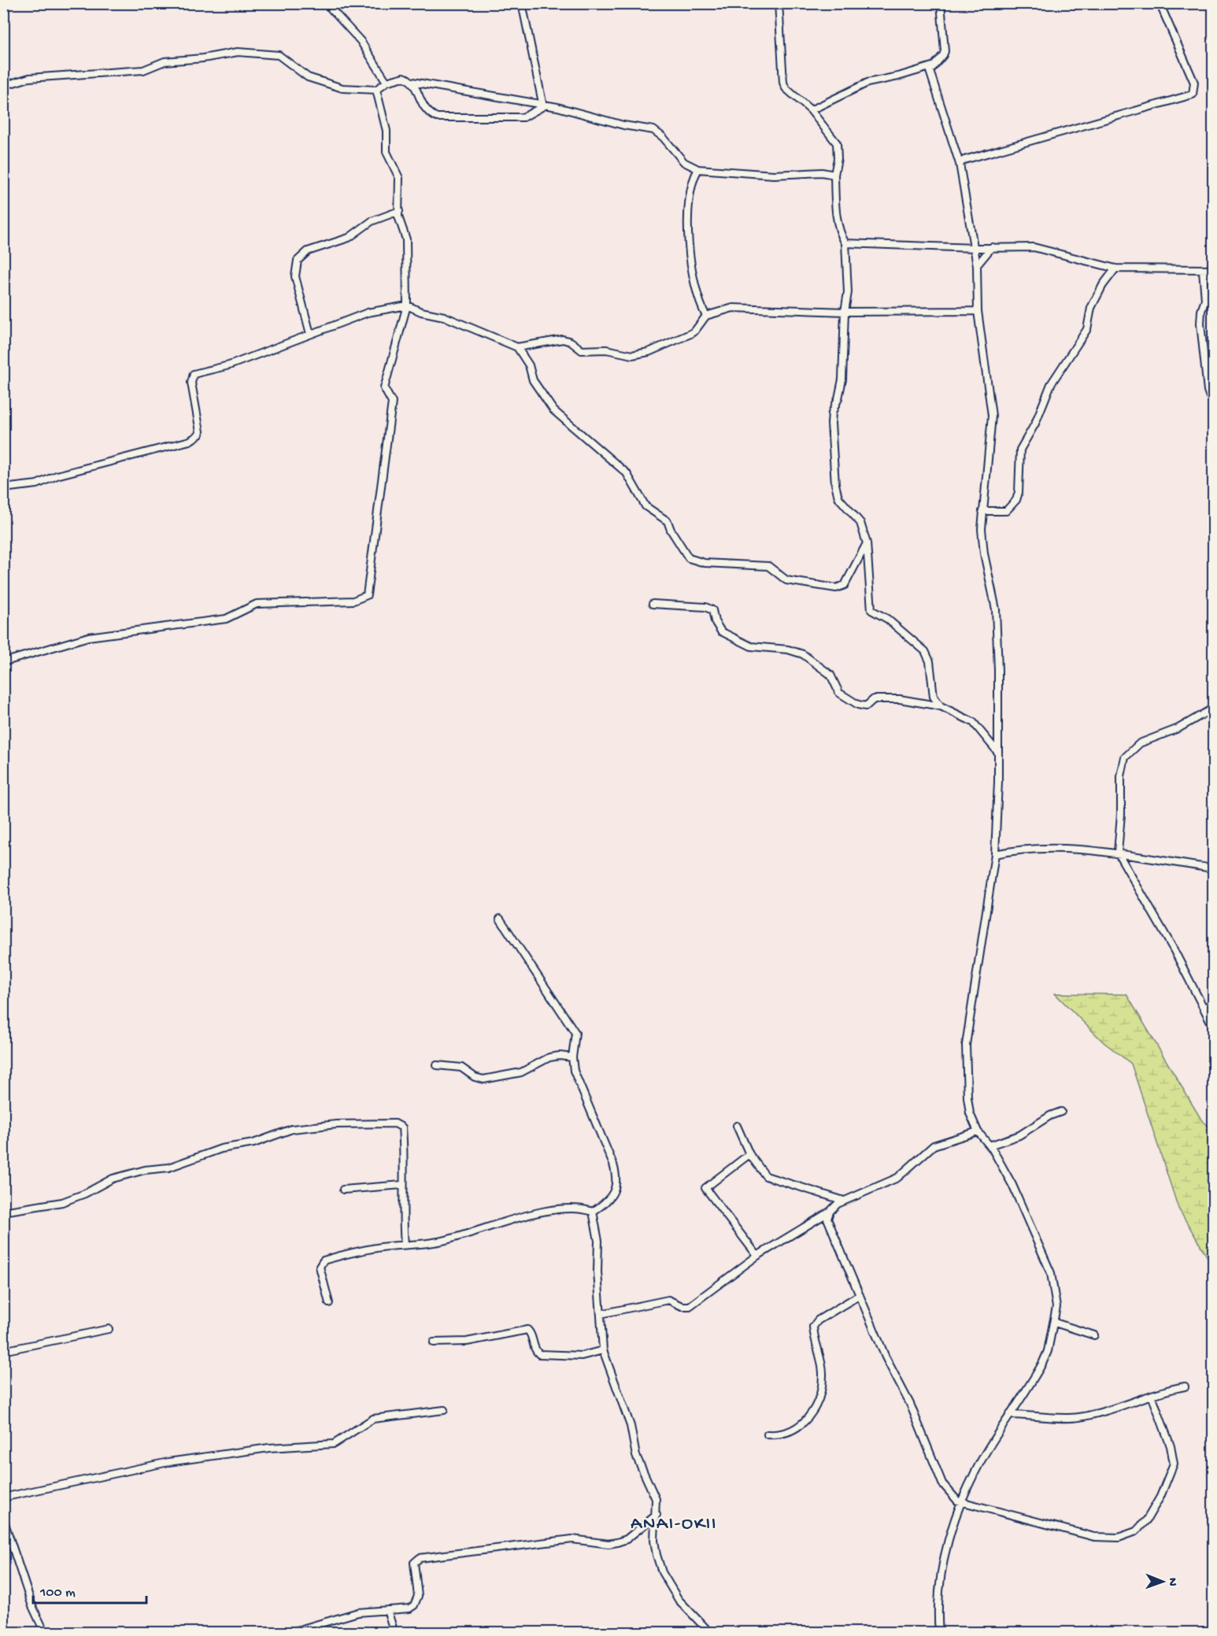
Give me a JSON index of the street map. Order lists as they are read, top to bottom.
{
  "districts": ["ANAI-OKII"],
  "scale_bar": "100 m",
  "north": "right"
}
